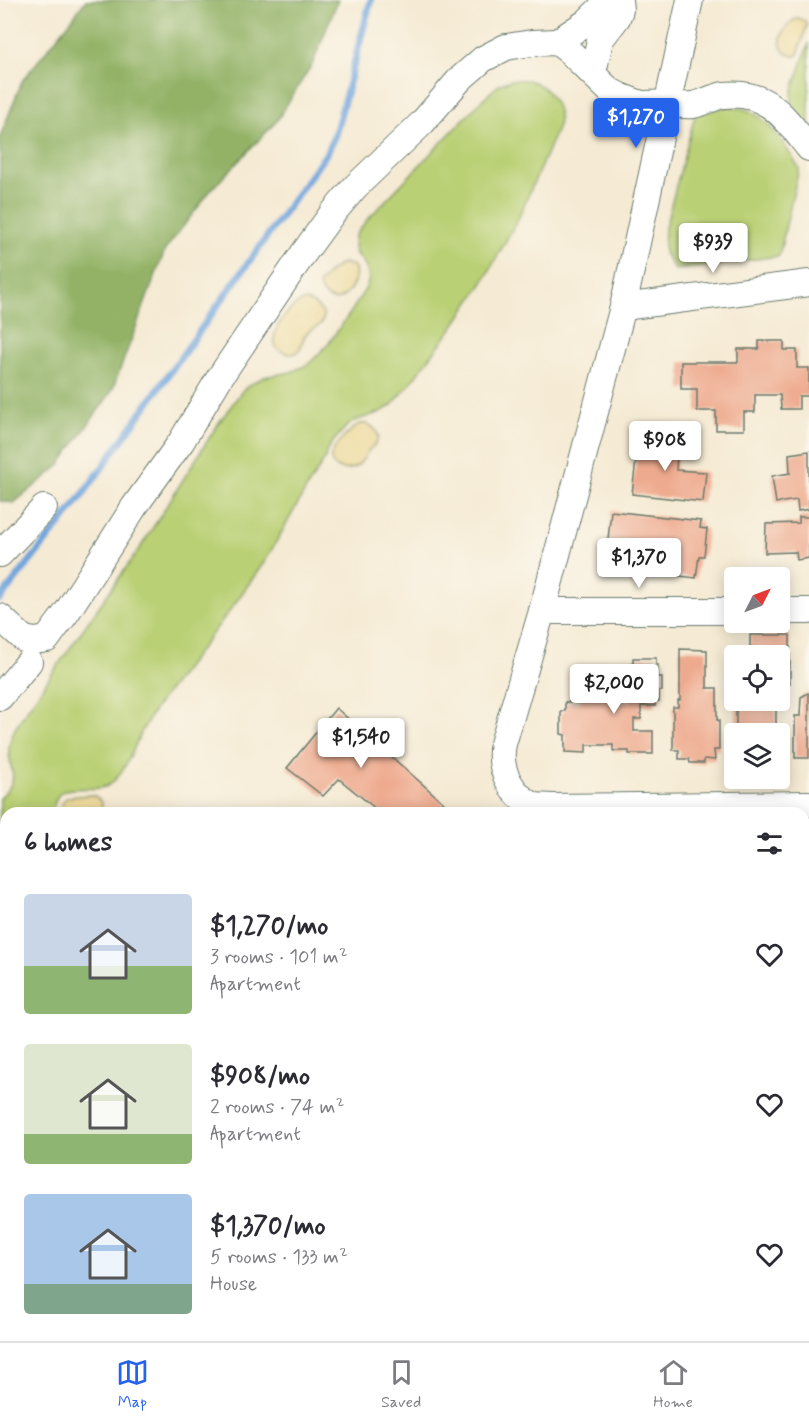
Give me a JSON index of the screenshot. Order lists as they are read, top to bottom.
{
  "north": "top right",
  "page": {
    "price": [
      "$1,270",
      "$939",
      "$908",
      "$1,370",
      "$2,000",
      "$1,540"
    ],
    "heading": "6 homes",
    "list": [
      {
        "name": "$1,270/mo",
        "note": "3 rooms · 101 m² · Apartment"
      },
      {
        "name": "$908/mo",
        "note": "2 rooms · 74 m² · Apartment"
      },
      {
        "name": "$1,370/mo",
        "note": "5 rooms · 133 m² · House"
      }
    ],
    "tabs": ["Map", "Saved", "Home"]
  }
}
